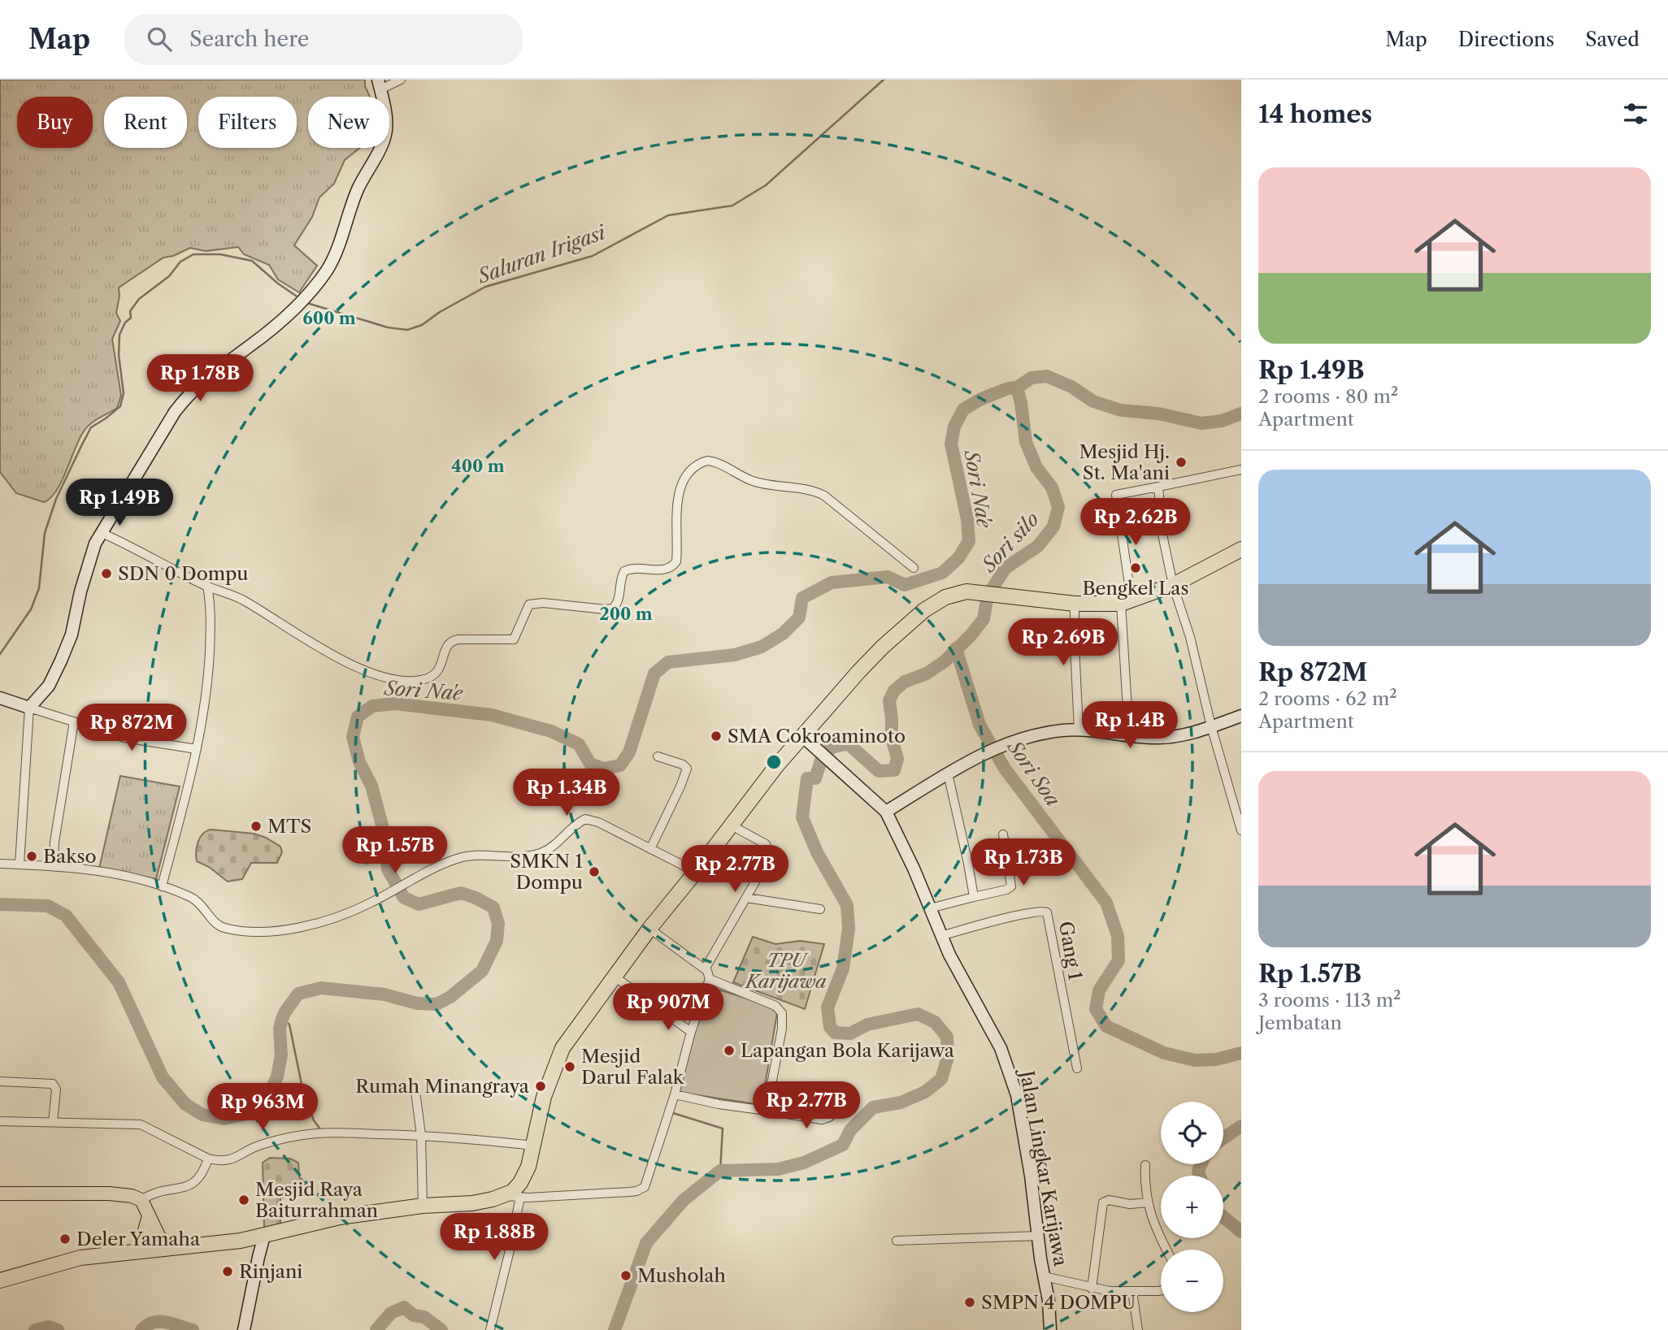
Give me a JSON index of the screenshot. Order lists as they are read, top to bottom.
{
  "streets": {
    "main road": ["Jalan Lingkar Karijawa"],
    "street": ["Gang 1"]
  },
  "crossings": [
    ["Gang 1", "Jalan Lingkar Karijawa"]
  ],
  "water": [
    "Saluran Irigasi",
    "Sori Na'e",
    "Sori silo",
    "Sori Soa"
  ],
  "parks": ["TPU Karijawa"],
  "places": [
    "Mesjid Hj. St. Ma'ani",
    "Bengkel Las",
    "SDN 0 Dompu",
    "SMA Cokroaminoto",
    "MTS",
    "Bakso",
    "SMKN 1 Dompu",
    "Lapangan Bola Karijawa",
    "Mesjid Darul Falak",
    "Rumah Minangraya",
    "Mesjid Raya Baiturrahman",
    "Deler Yamaha",
    "Rinjani",
    "Musholah",
    "SMPN 4 DOMPU"
  ],
  "page": {
    "header": "Map",
    "search": "Search here",
    "nav": ["Map", "Directions", "Saved"],
    "heading": "14 homes",
    "chip": [
      "Buy",
      "Rent",
      "Filters",
      "New"
    ],
    "list": [
      {
        "name": "Rp 1.49B",
        "note": "2 rooms · 80 m² · Apartment"
      },
      {
        "name": "Rp 872M",
        "note": "2 rooms · 62 m² · Apartment"
      },
      {
        "name": "Rp 1.57B",
        "note": "3 rooms · 113 m² · Jembatan"
      }
    ],
    "price": [
      "Rp 1.78B",
      "Rp 1.49B",
      "Rp 2.62B",
      "Rp 2.69B",
      "Rp 1.4B",
      "Rp 872M",
      "Rp 1.34B",
      "Rp 1.57B",
      "Rp 1.73B",
      "Rp 2.77B",
      "Rp 907M",
      "Rp 2.77B",
      "Rp 963M",
      "Rp 1.88B"
    ],
    "map_buttons": ["+", "−"]
  },
  "rings": ["600 m", "400 m", "200 m"]
}
